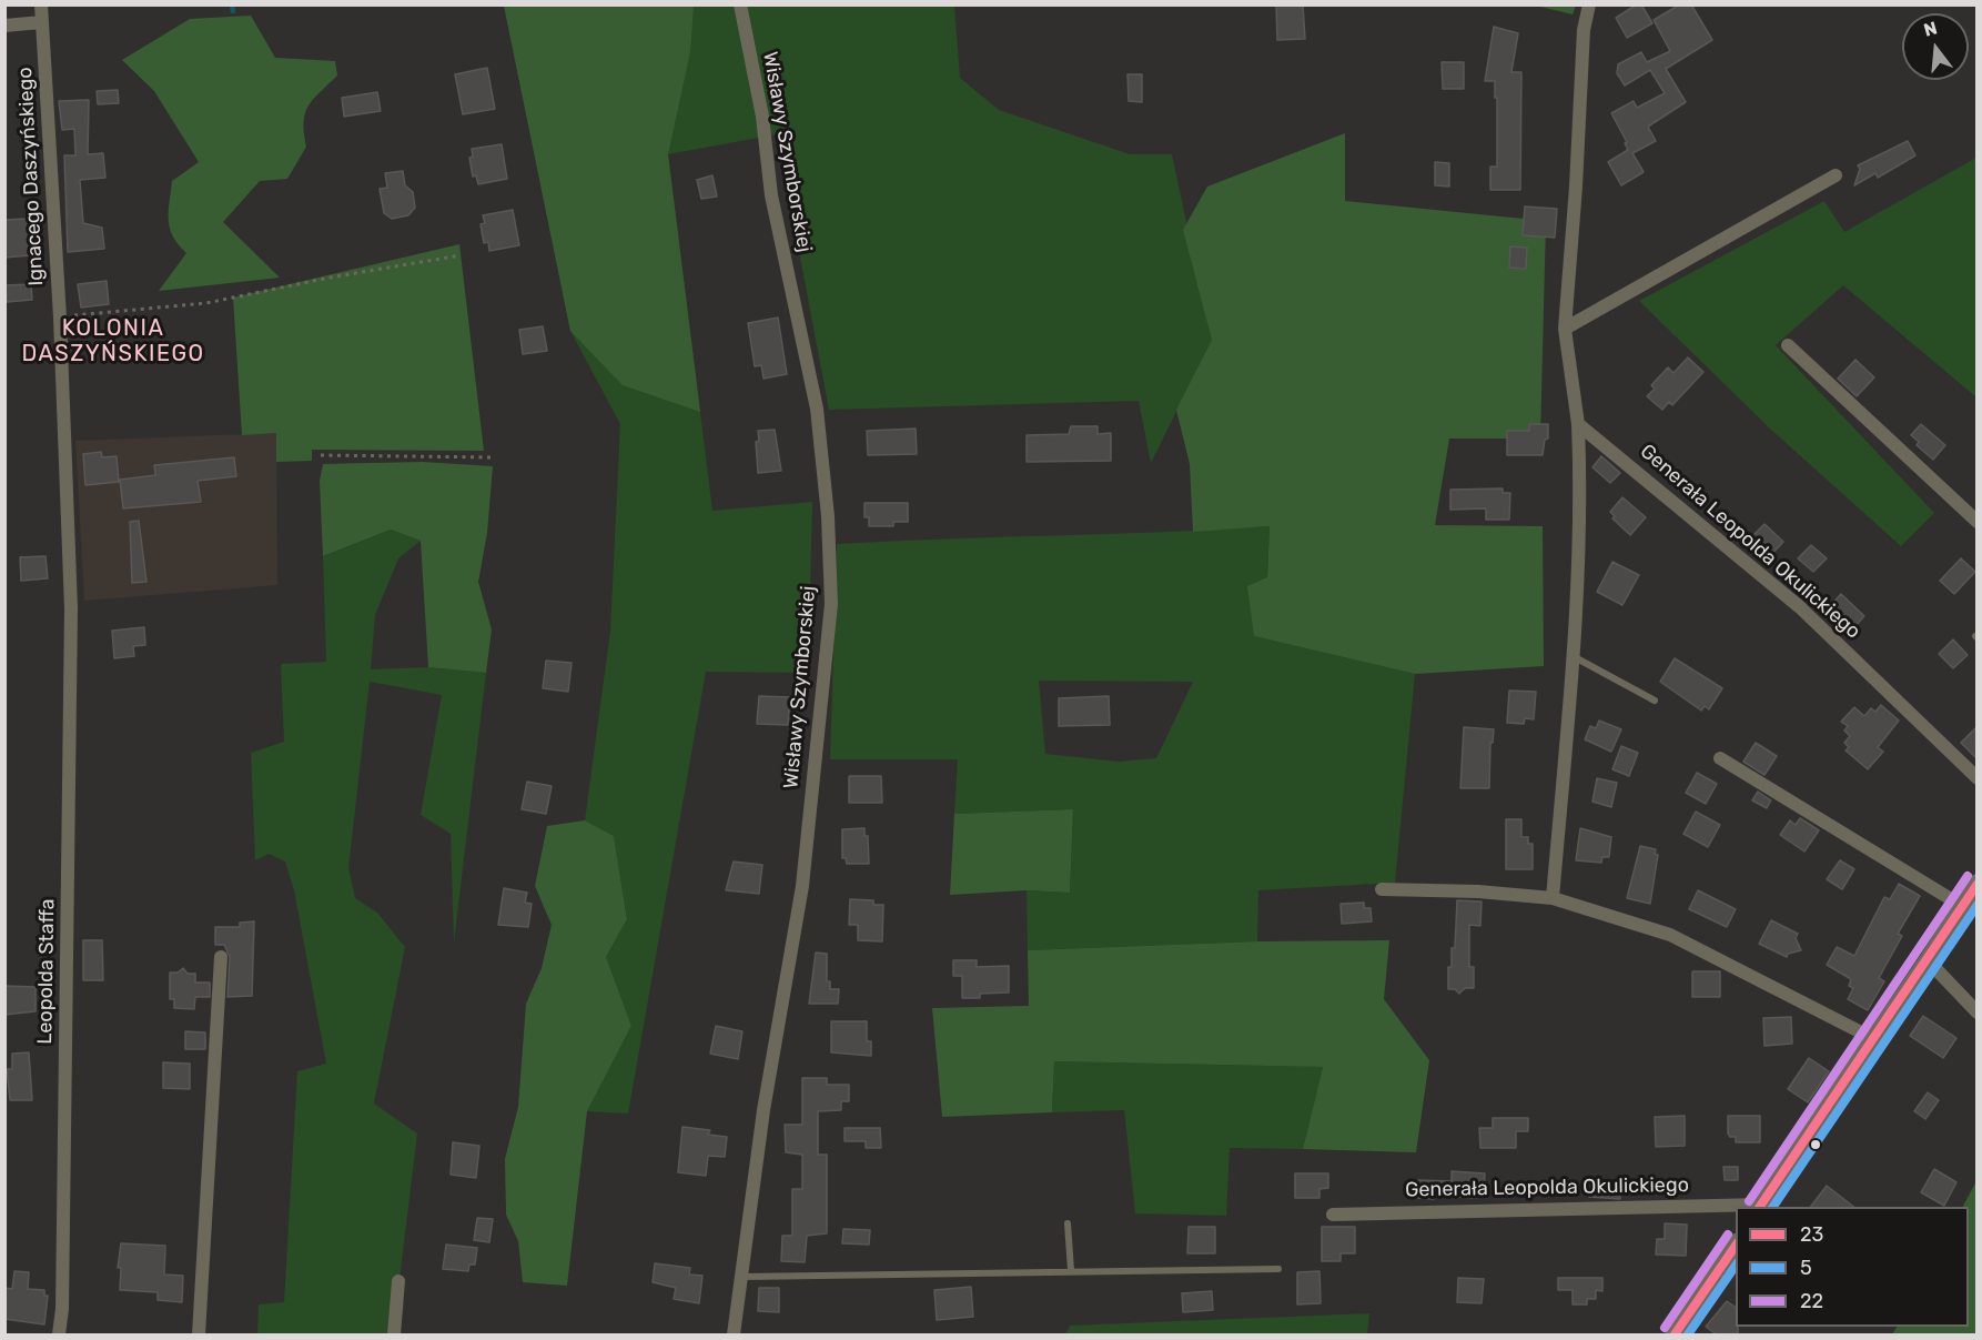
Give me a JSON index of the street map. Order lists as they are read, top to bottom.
{
  "streets": {
    "street": [
      "Wisławy Szymborskiej",
      "Ignacego Daszyńskiego",
      "Generała Leopolda Okulickiego",
      "Leopolda Staffa"
    ]
  },
  "crossings": [
    ["Ignacego Daszyńskiego", "Leopolda Staffa"]
  ],
  "districts": ["KOLONIA DASZYŃSKIEGO"],
  "lines": ["transit line 22", "transit line 23", "transit line 5"],
  "legend": ["23", "5", "22"],
  "north": "top"
}
